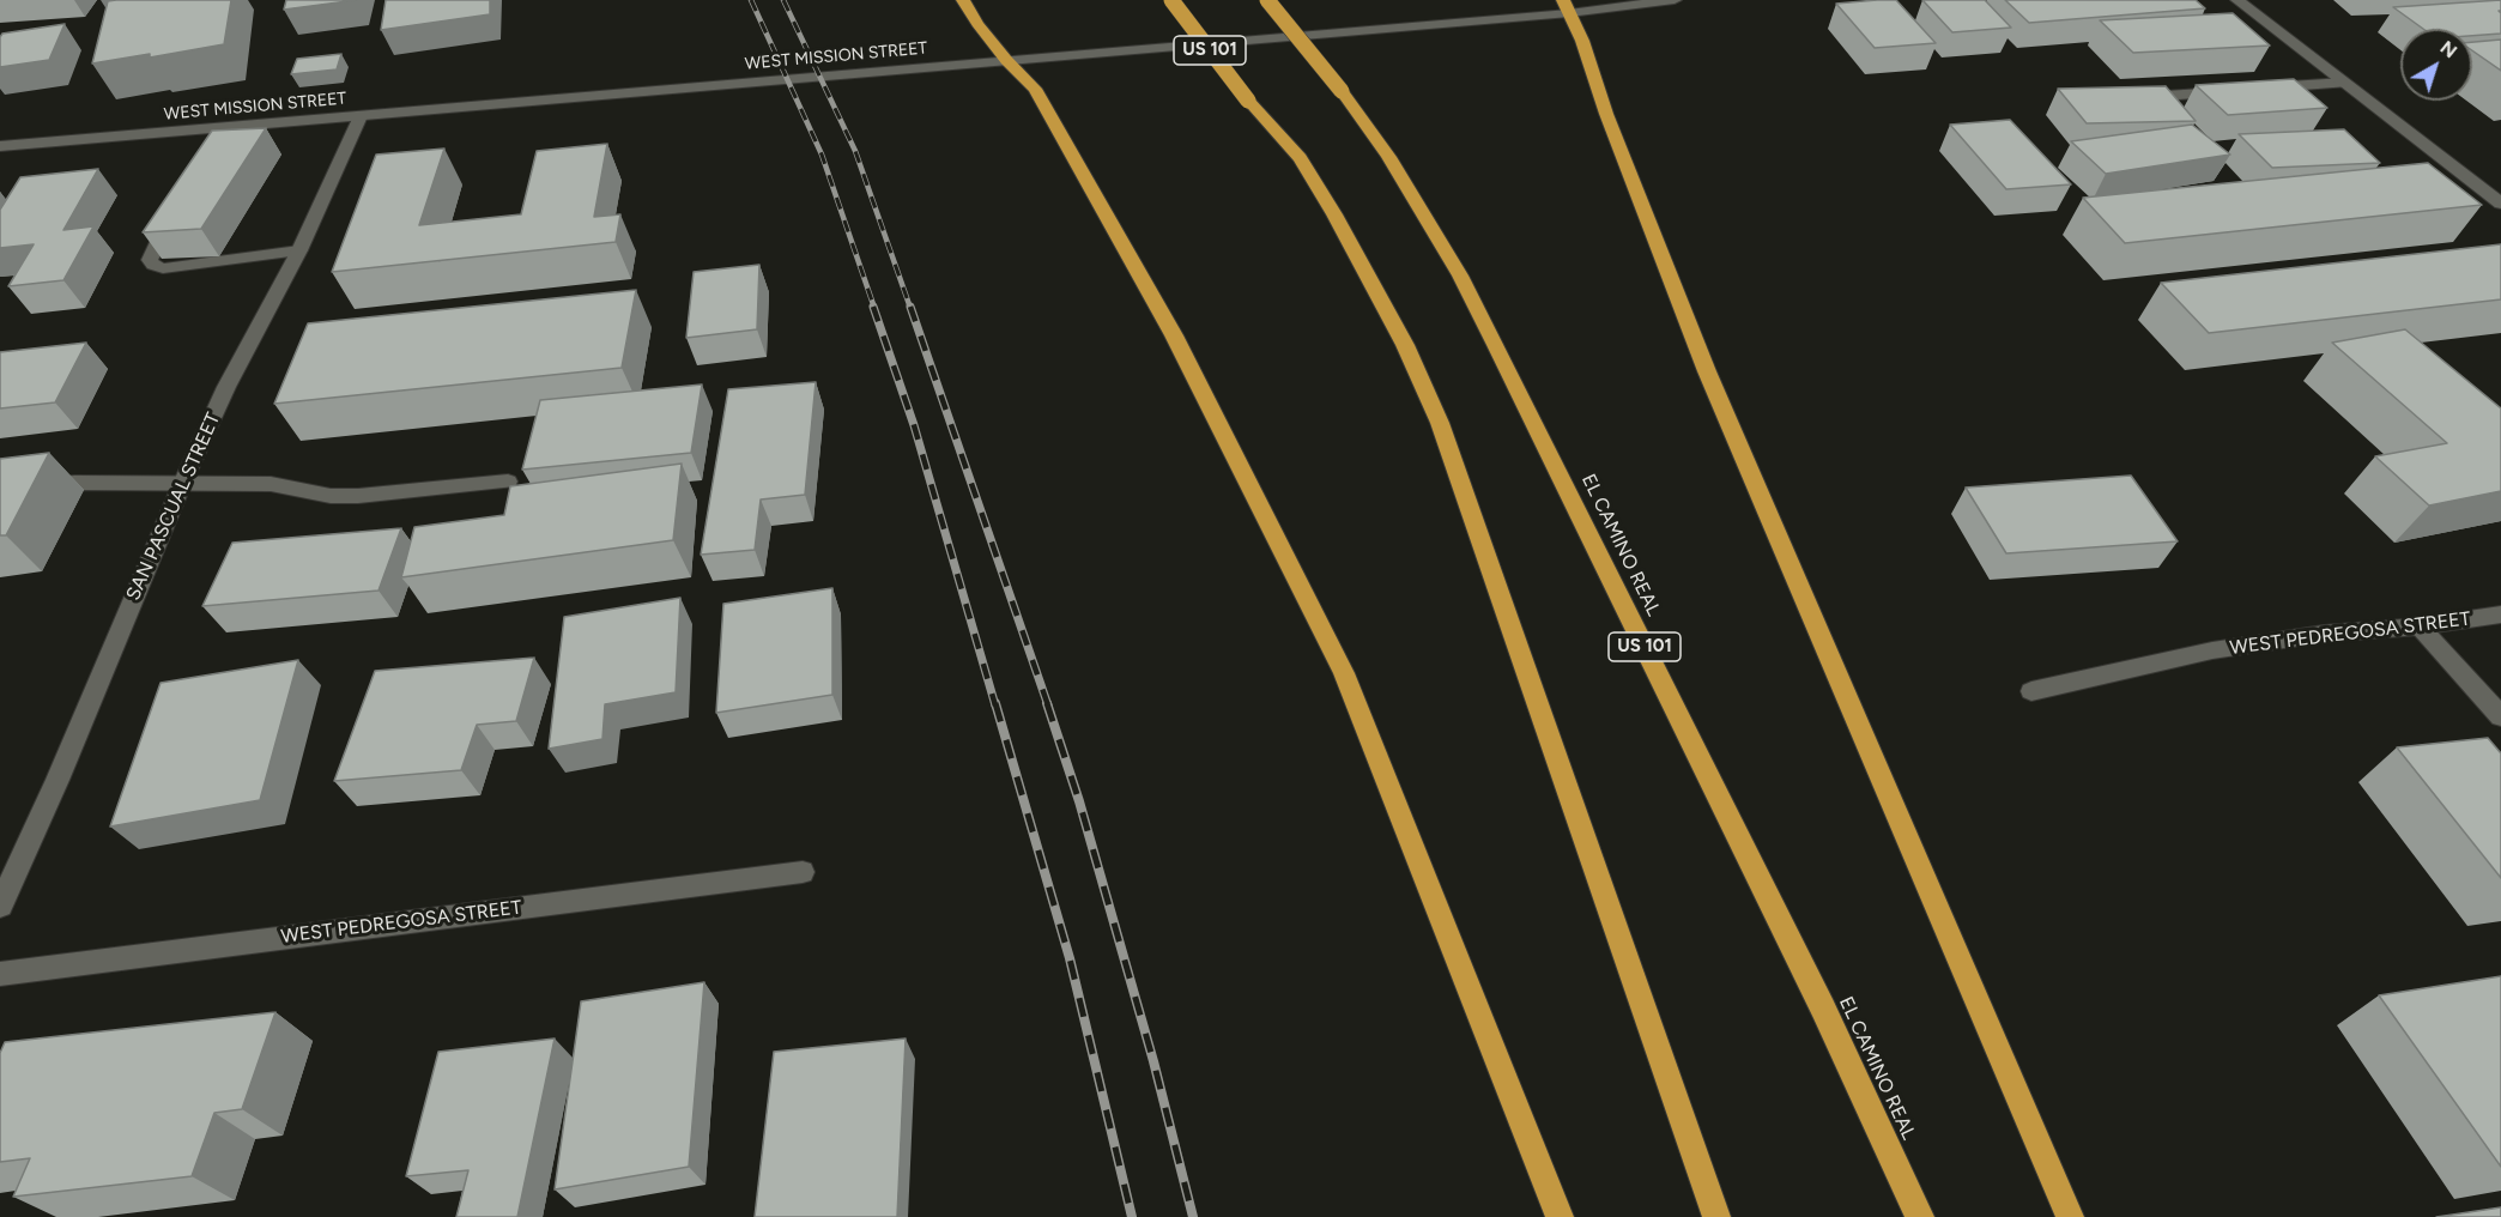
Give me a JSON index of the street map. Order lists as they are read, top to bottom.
{
  "streets": {
    "highway": ["US 101", "EL CAMINO REAL"],
    "street": ["WEST MISSION STREET", "SAN PASCUAL STREET", "WEST PEDREGOSA STREET"]
  },
  "crossings": [
    ["WEST MISSION STREET", "SAN PASCUAL STREET"]
  ],
  "north": "top right"
}
